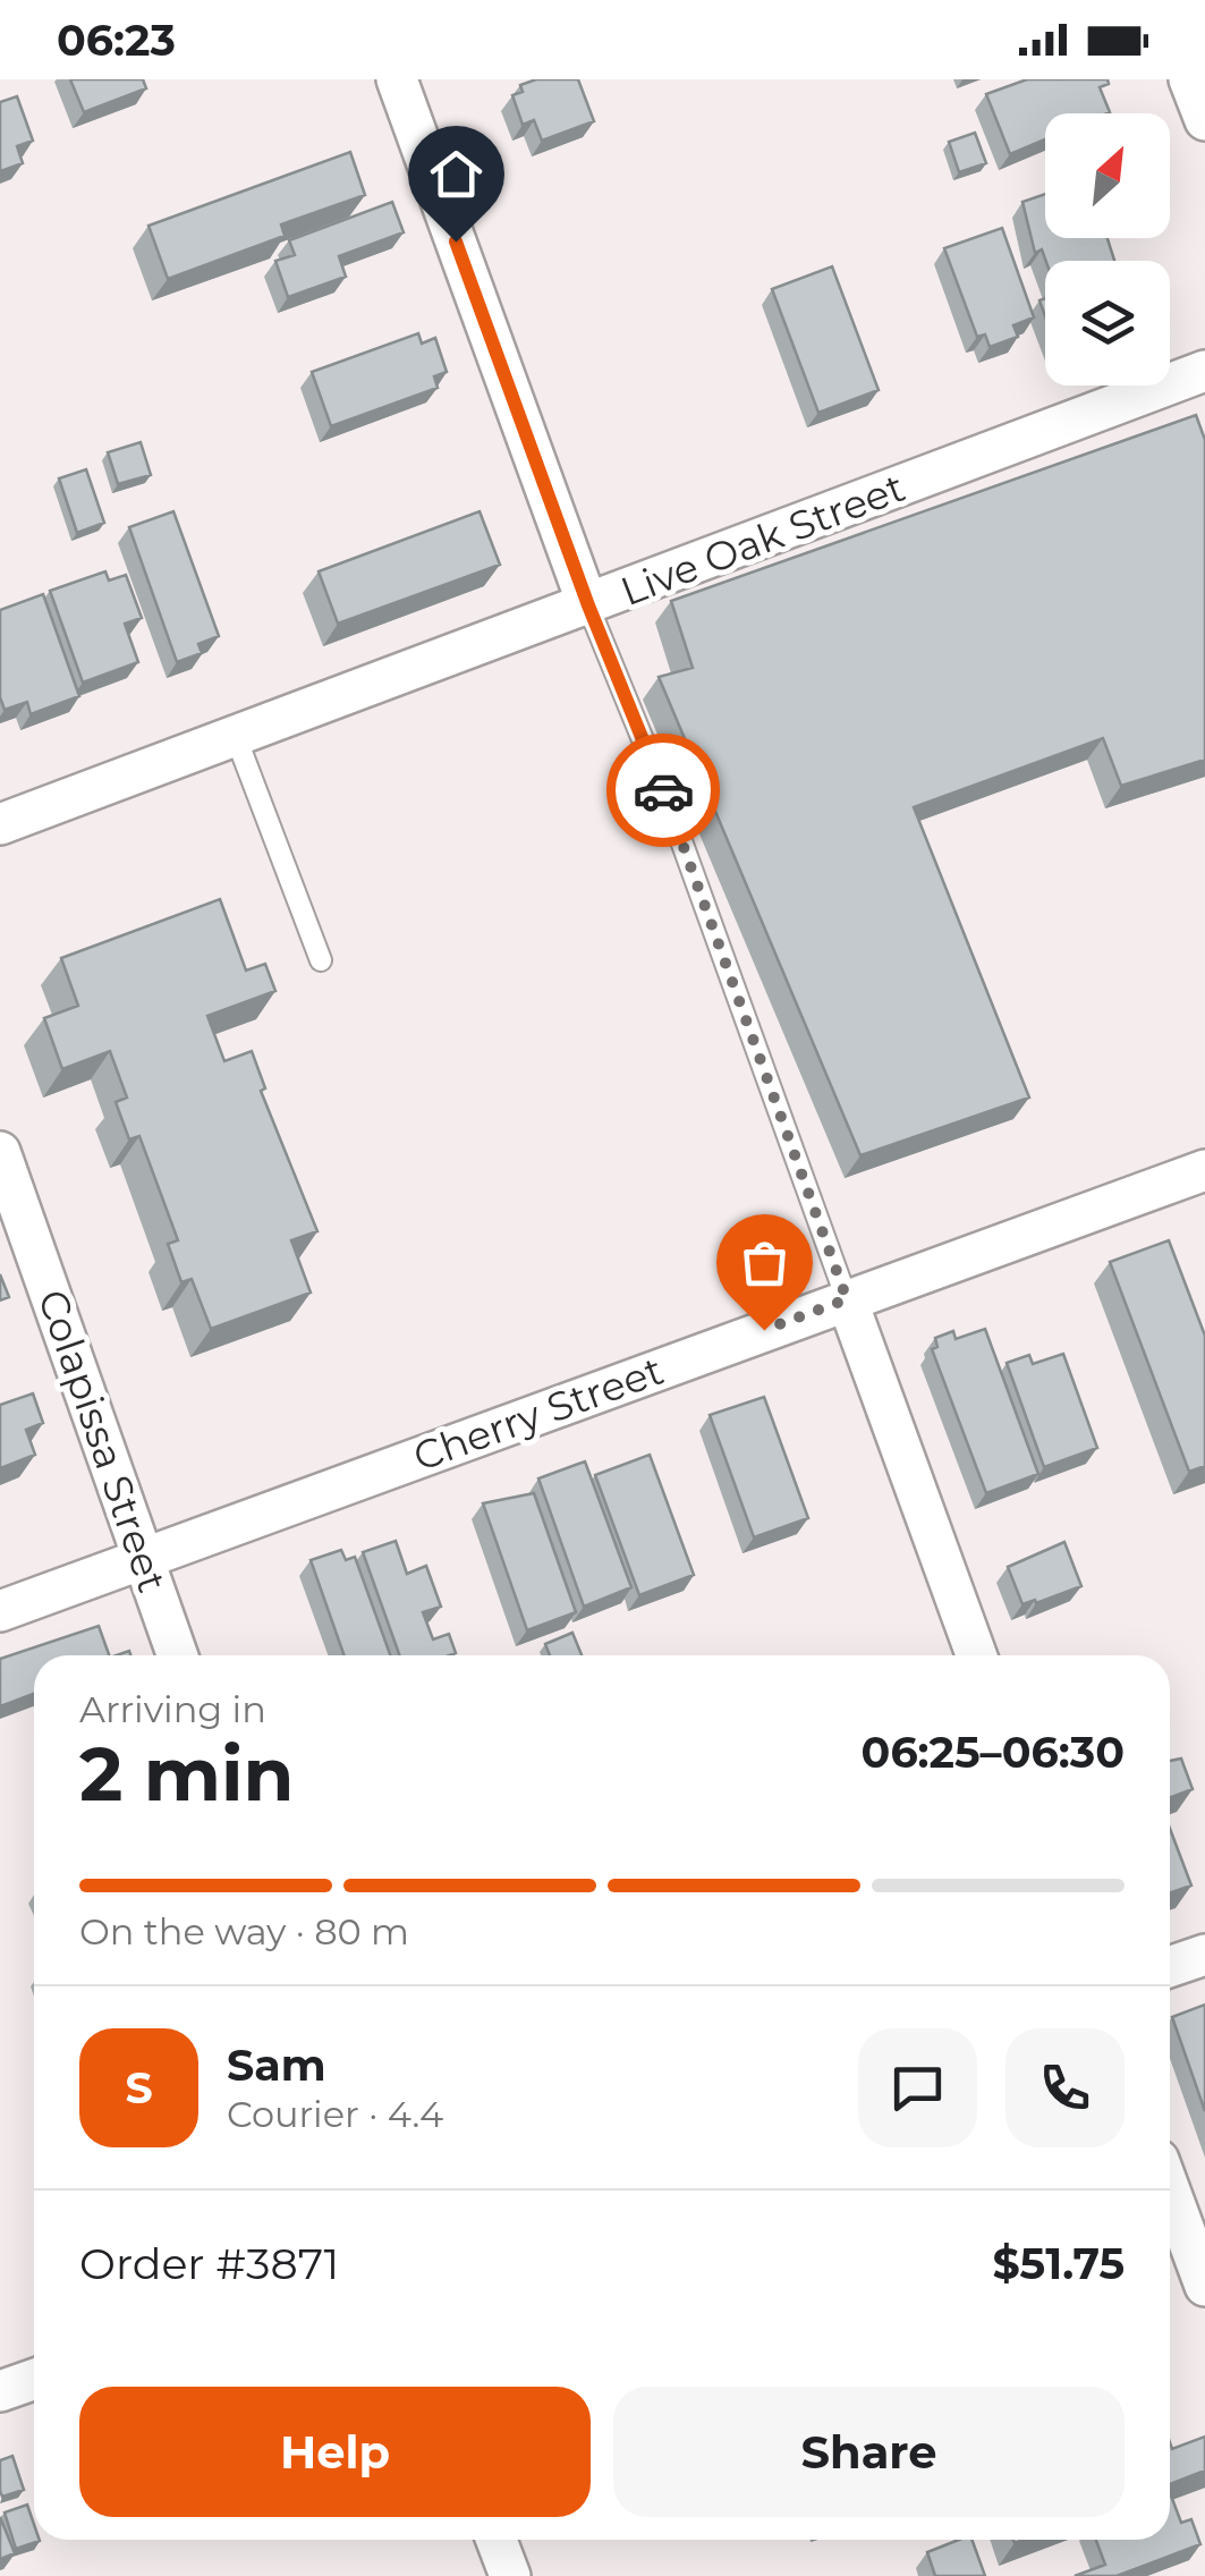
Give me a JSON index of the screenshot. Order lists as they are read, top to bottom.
{
  "streets": {
    "street": ["Live Oak Street", "Cherry Street", "Colapissa Street"]
  },
  "crossings": [
    ["Cherry Street", "Colapissa Street"]
  ],
  "north": "top right",
  "page": {
    "status": "06:23",
    "heading": ["2 min", "Arriving in", "06:25–06:30"],
    "panel": [
      "Sam",
      "Courier · 4.4",
      "Order #3871",
      "$51.75"
    ],
    "bar": "On the way · 80 m",
    "round": "S",
    "buttons": ["Help", "Share"]
  }
}
